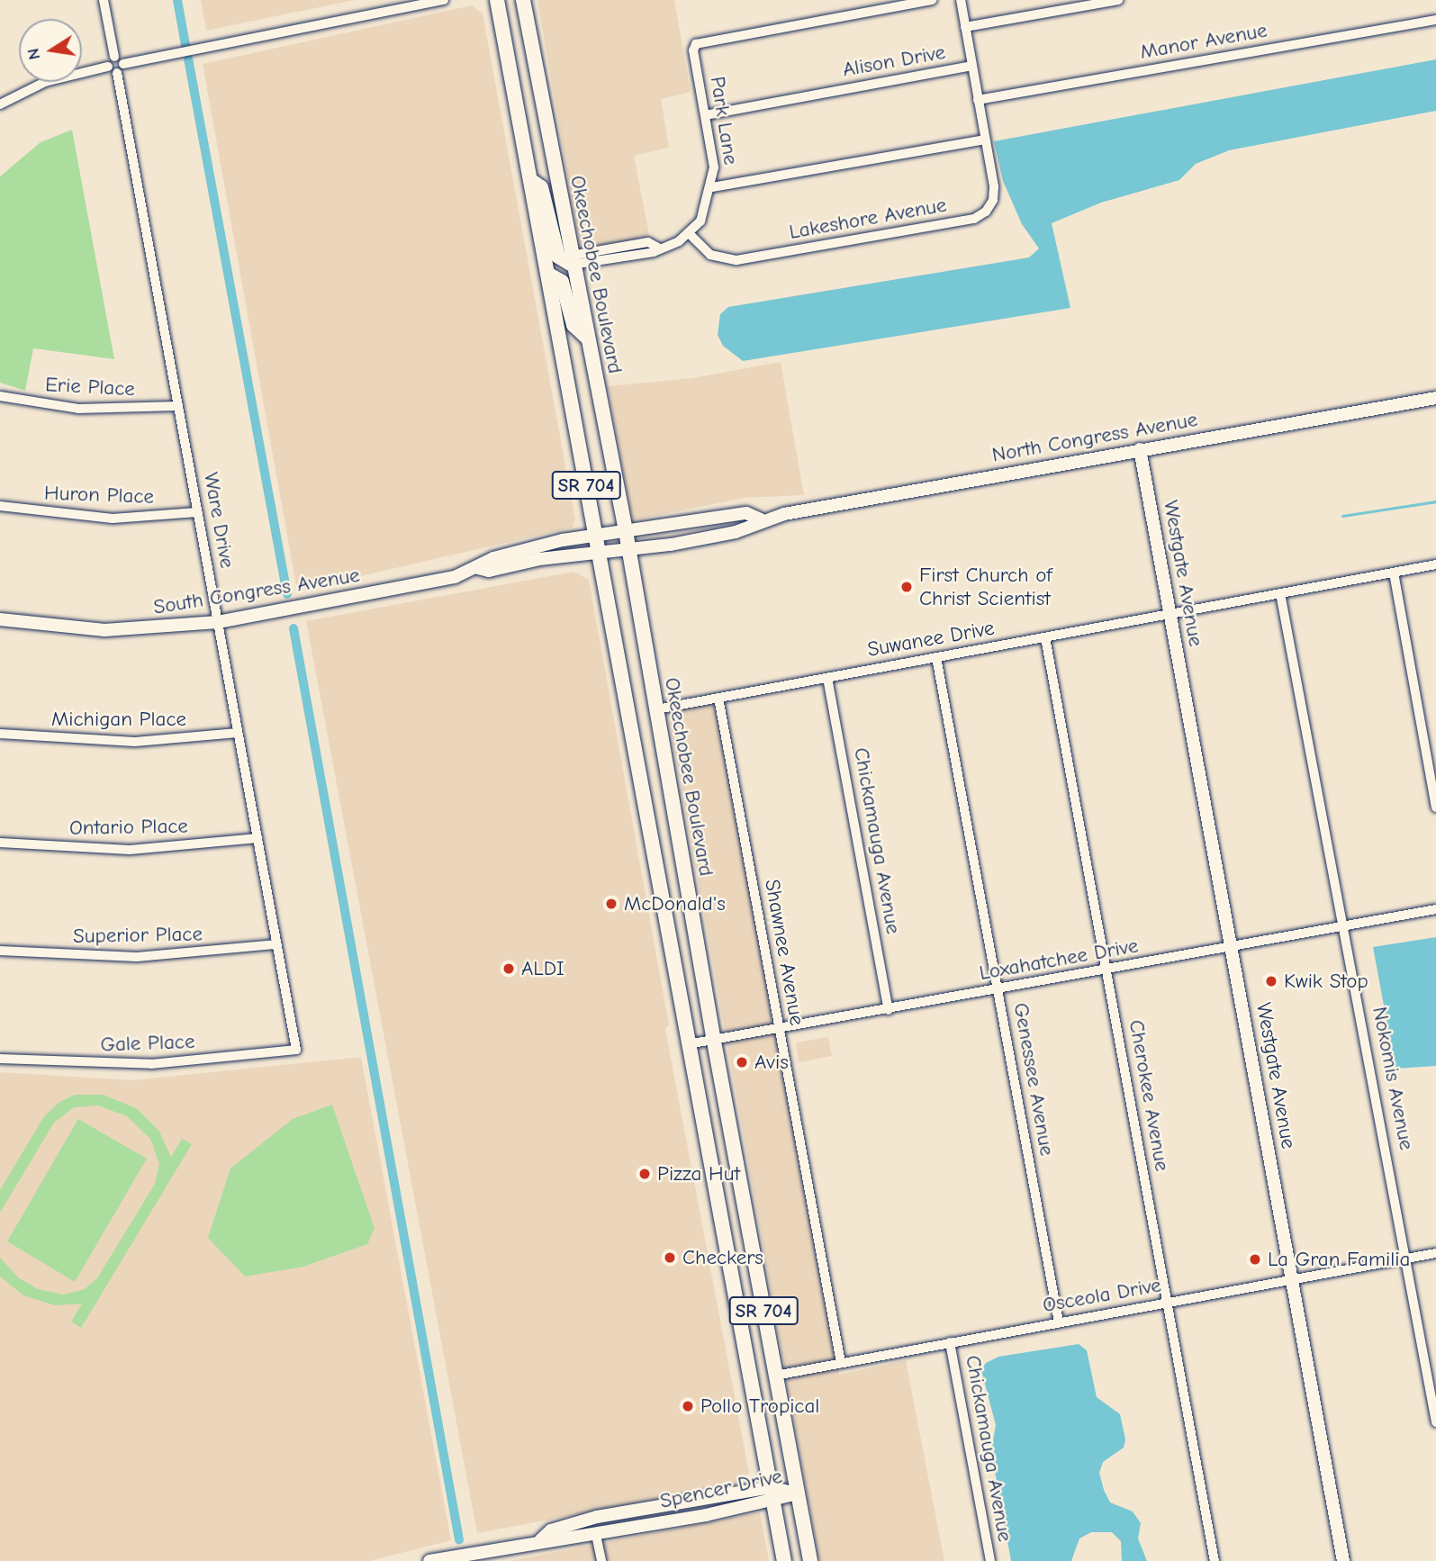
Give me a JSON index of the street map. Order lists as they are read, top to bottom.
{
  "streets": {
    "main road": ["Okeechobee Boulevard", "SR 704"],
    "street": [
      "Manor Avenue",
      "Alison Drive",
      "Park Lane",
      "Lakeshore Avenue",
      "Erie Place",
      "North Congress Avenue",
      "Huron Place",
      "Ware Drive",
      "Westgate Avenue",
      "South Congress Avenue",
      "Suwanee Drive",
      "Michigan Place",
      "Ontario Place",
      "Chickamauga Avenue",
      "Superior Place",
      "Shawnee Avenue",
      "Loxahatchee Drive",
      "Gale Place",
      "Nokomis Avenue",
      "Genessee Avenue",
      "Cherokee Avenue",
      "Osceola Drive",
      "Spencer Drive"
    ]
  },
  "crossings": [
    ["Alison Drive", "Park Lane"],
    ["Park Lane", "Lakeshore Avenue"],
    ["Okeechobee Boulevard", "North Congress Avenue"],
    ["Okeechobee Boulevard", "Suwanee Drive"],
    ["Okeechobee Boulevard", "Loxahatchee Drive"],
    ["Okeechobee Boulevard", "Osceola Drive"],
    ["Okeechobee Boulevard", "Spencer Drive"],
    ["Erie Place", "Ware Drive"],
    ["North Congress Avenue", "SR 704"],
    ["North Congress Avenue", "Westgate Avenue"],
    ["North Congress Avenue", "South Congress Avenue"],
    ["SR 704", "South Congress Avenue"],
    ["SR 704", "Loxahatchee Drive"],
    ["SR 704", "Spencer Drive"],
    ["Huron Place", "Ware Drive"],
    ["Ware Drive", "South Congress Avenue"],
    ["Ware Drive", "Michigan Place"],
    ["Ware Drive", "Ontario Place"],
    ["Ware Drive", "Superior Place"],
    ["Ware Drive", "Gale Place"],
    ["Westgate Avenue", "Suwanee Drive"],
    ["Westgate Avenue", "Loxahatchee Drive"],
    ["Westgate Avenue", "Osceola Drive"],
    ["Suwanee Drive", "Chickamauga Avenue"],
    ["Suwanee Drive", "Shawnee Avenue"],
    ["Suwanee Drive", "Nokomis Avenue"],
    ["Suwanee Drive", "Genessee Avenue"],
    ["Suwanee Drive", "Cherokee Avenue"],
    ["Chickamauga Avenue", "Loxahatchee Drive"],
    ["Chickamauga Avenue", "Osceola Drive"],
    ["Shawnee Avenue", "Loxahatchee Drive"],
    ["Shawnee Avenue", "Osceola Drive"],
    ["Loxahatchee Drive", "Nokomis Avenue"],
    ["Loxahatchee Drive", "Genessee Avenue"],
    ["Loxahatchee Drive", "Cherokee Avenue"],
    ["Nokomis Avenue", "Osceola Drive"],
    ["Genessee Avenue", "Osceola Drive"],
    ["Cherokee Avenue", "Osceola Drive"]
  ],
  "places": [
    "First Church of Christ Scientist",
    "McDonald's",
    "ALDI",
    "Kwik Stop",
    "Avis",
    "Pizza Hut",
    "Checkers",
    "La Gran Familia",
    "Pollo Tropical"
  ],
  "north": "left"
}
